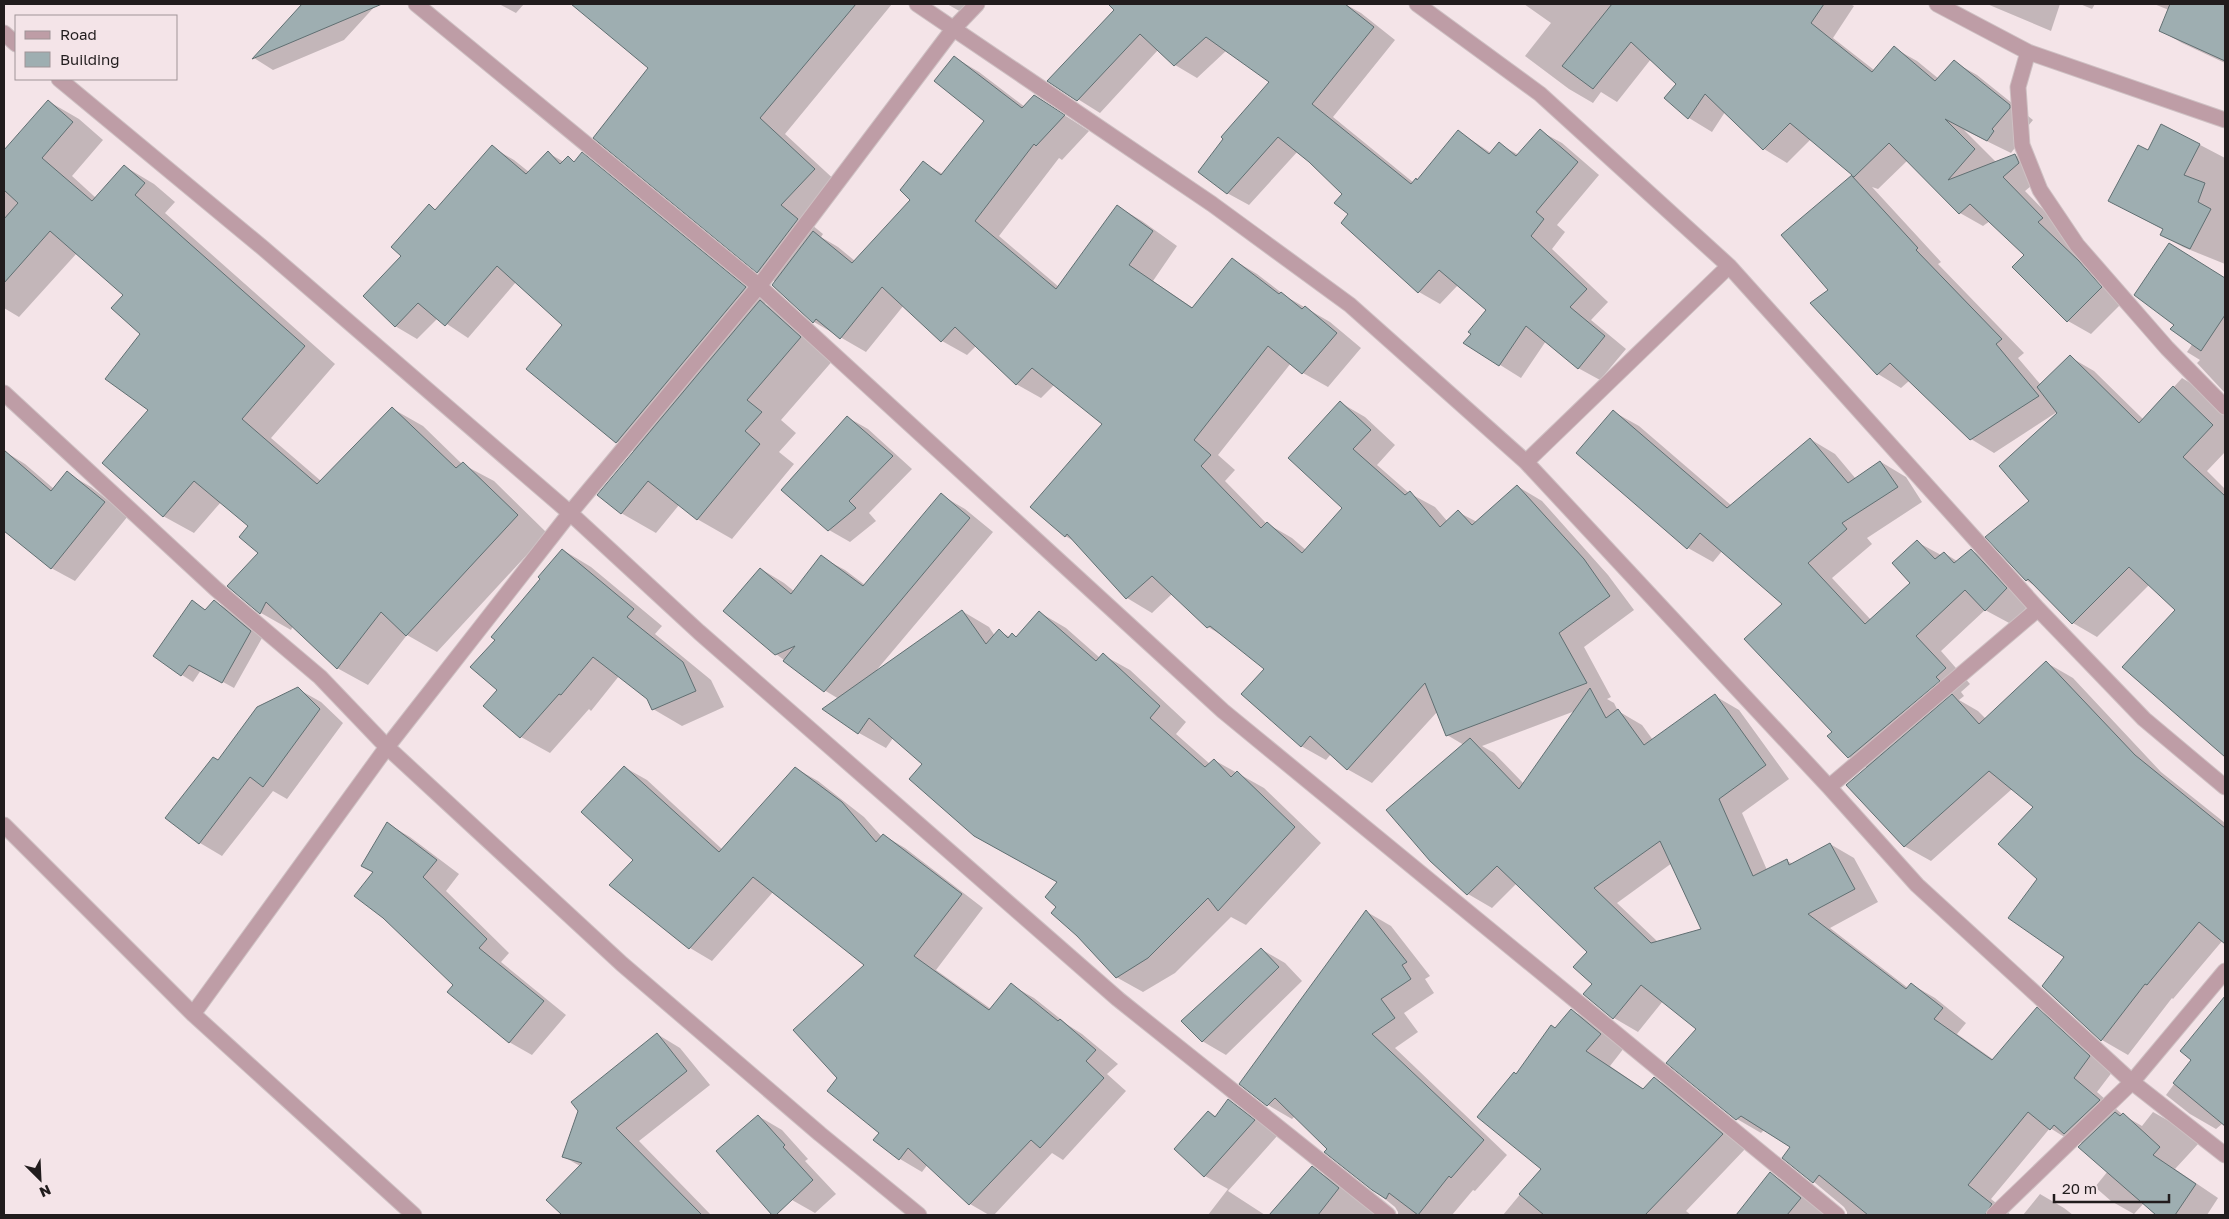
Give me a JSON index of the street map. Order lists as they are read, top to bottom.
{
  "legend": ["Road", "Building"],
  "scale_bar": "20 m",
  "north": "bottom right"
}
